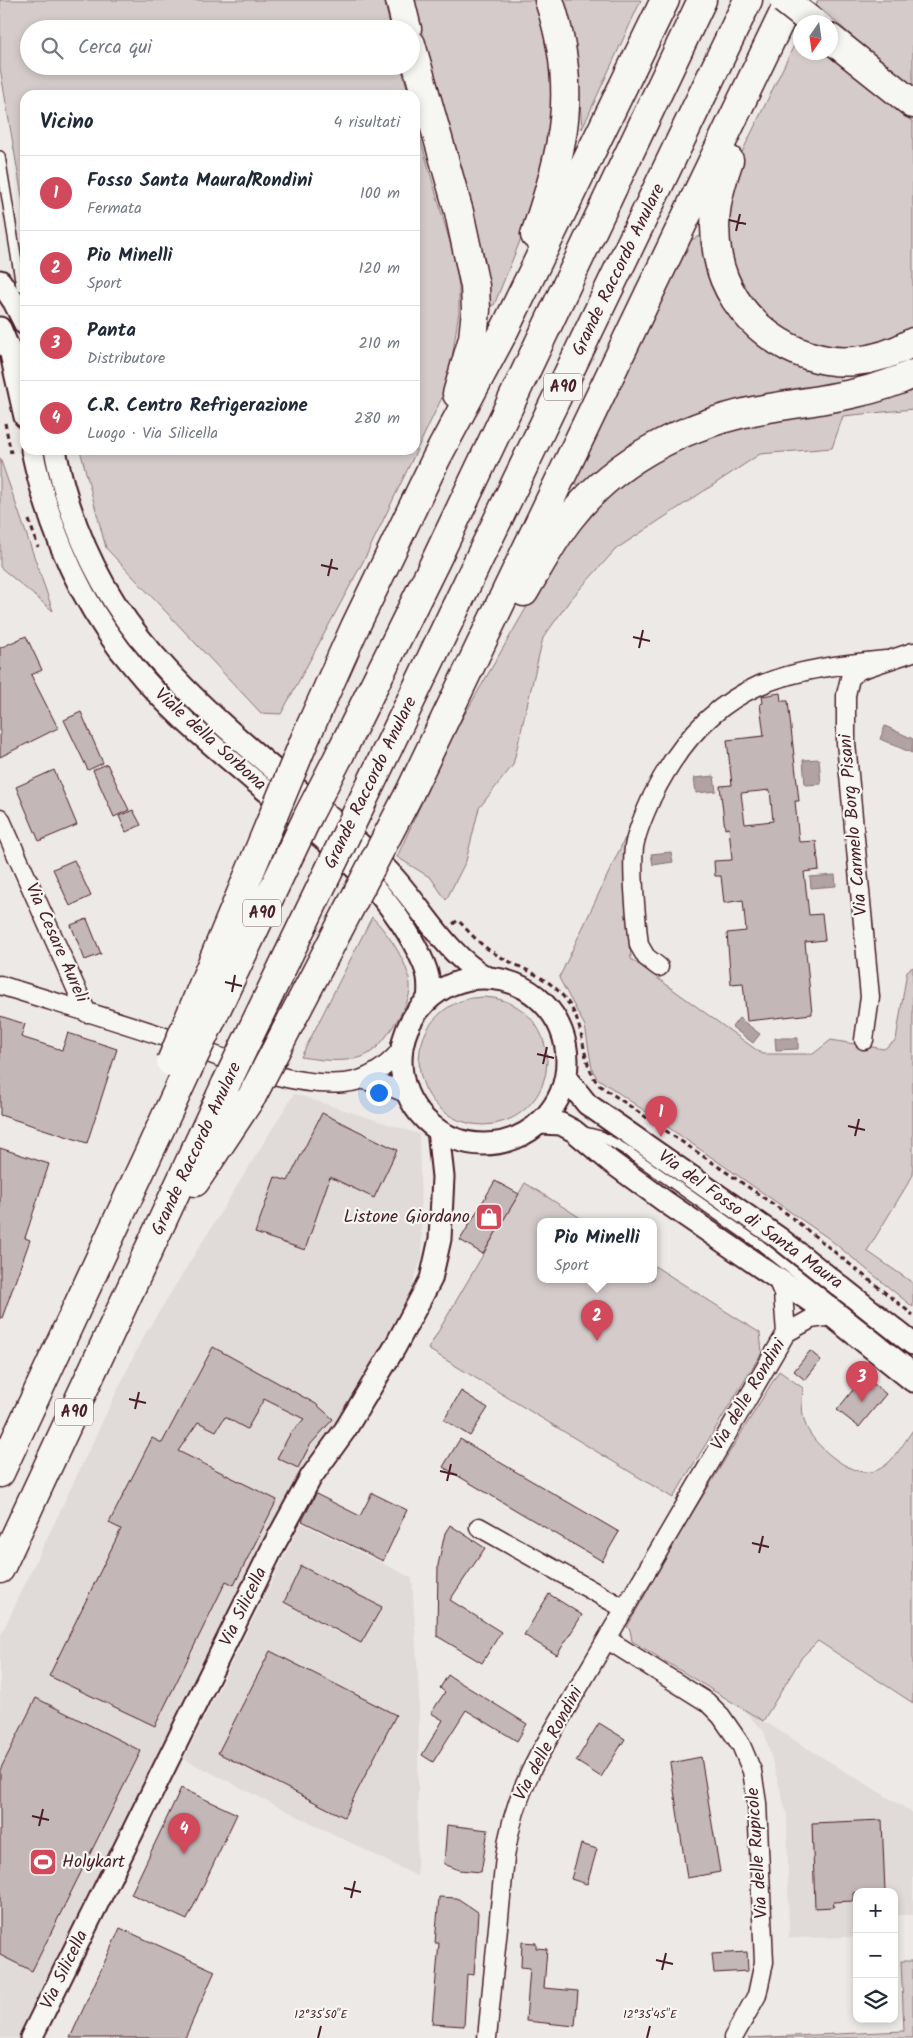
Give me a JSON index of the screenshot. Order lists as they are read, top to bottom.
{
  "streets": {
    "highway": ["Grande Raccordo Anulare", "A90"],
    "street": [
      "Viale della Sorbona",
      "Via Carmelo Borg Pisani",
      "Via Cesare Aureli",
      "Via del Fosso di Santa Maura",
      "Via delle Rondini",
      "Via Silicella",
      "Via delle Rupicole"
    ]
  },
  "crossings": [
    ["Viale della Sorbona", "Via del Fosso di Santa Maura"],
    ["Viale della Sorbona", "Via Silicella"],
    ["Via del Fosso di Santa Maura", "Via delle Rondini"],
    ["Via del Fosso di Santa Maura", "Via Silicella"],
    ["Via delle Rondini", "Via delle Rupicole"]
  ],
  "places": {
    "shop": ["Listone Giordano"],
    "sports": ["Holykart"]
  },
  "north": "bottom",
  "page": {
    "search": "Cerca qui",
    "heading": ["Vicino", "4 risultati"],
    "list": [
      {
        "mark": "1",
        "name": "Fosso Santa Maura/Rondini",
        "note": "Fermata",
        "value": "100 m"
      },
      {
        "mark": "2",
        "name": "Pio Minelli",
        "note": "Sport",
        "value": "120 m"
      },
      {
        "mark": "3",
        "name": "Panta",
        "note": "Distributore",
        "value": "210 m"
      },
      {
        "mark": "4",
        "name": "C.R. Centro Refrigerazione",
        "note": "Luogo · Via Silicella",
        "value": "280 m"
      }
    ],
    "pins": [
      "1",
      "2",
      "3",
      "4"
    ],
    "popup": ["Pio Minelli", "Sport"],
    "map_buttons": ["+", "−"]
  },
  "coordinates": ["12°35'50\"E", "12°35'45\"E"]
}
